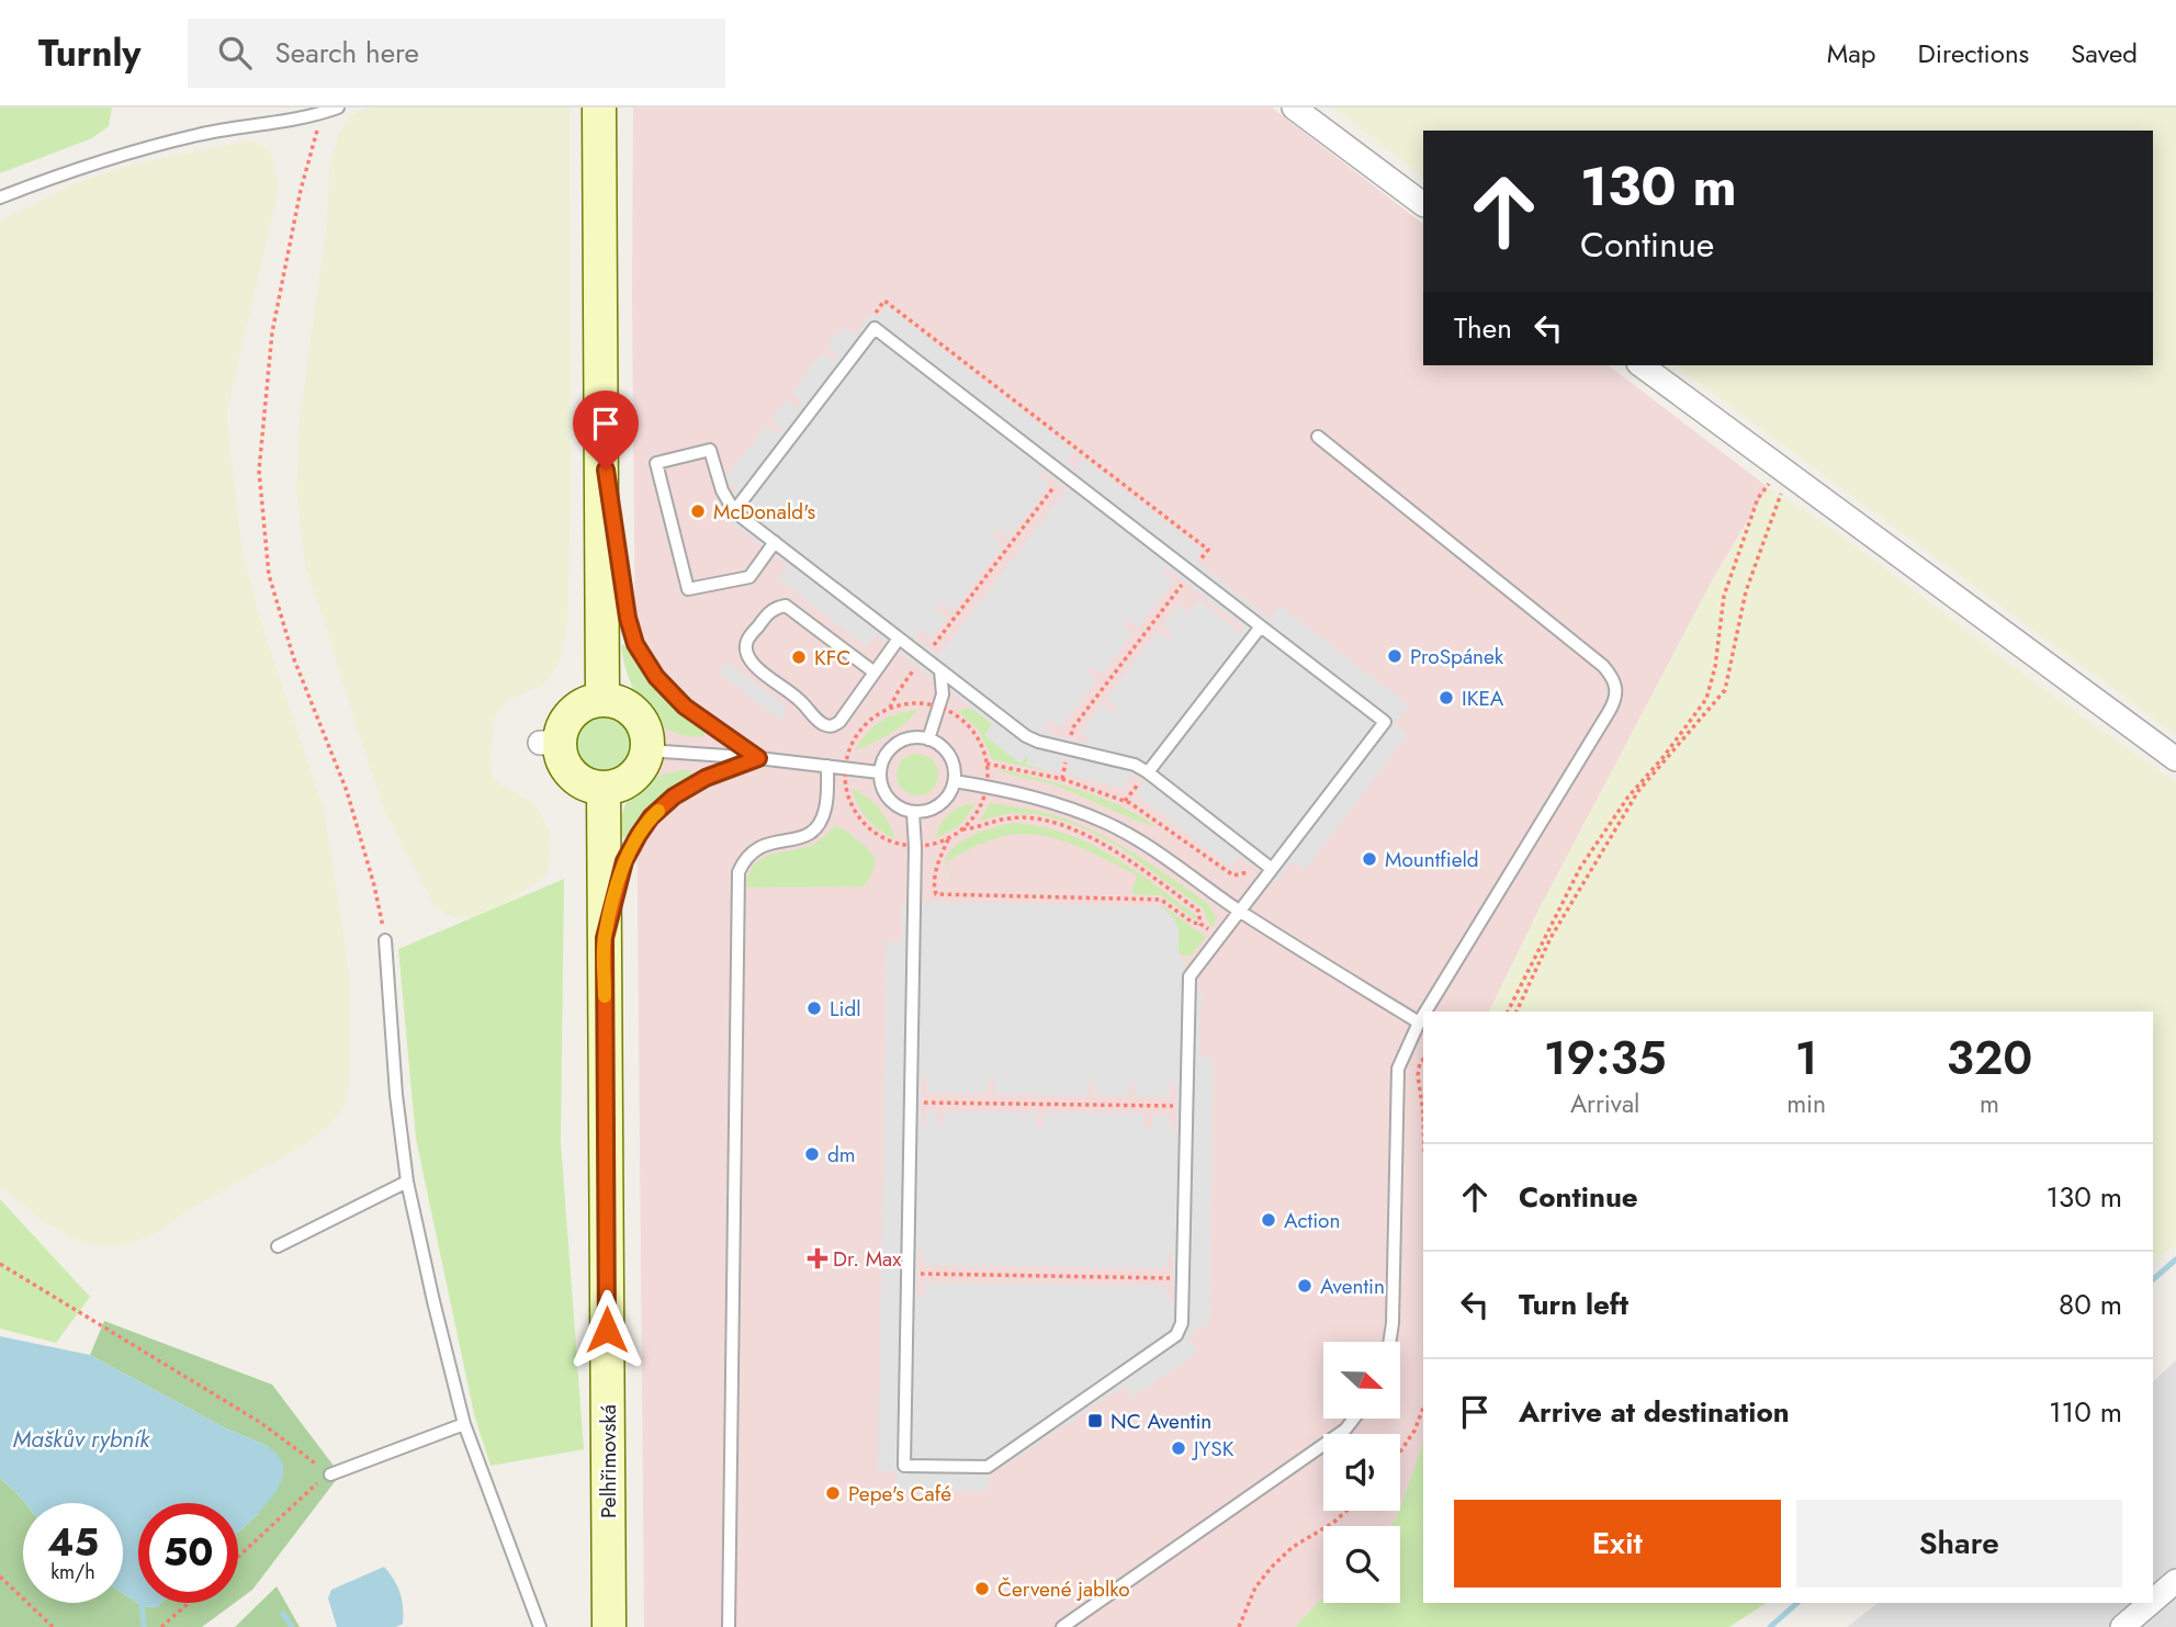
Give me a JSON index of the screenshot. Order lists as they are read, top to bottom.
{
  "streets": {
    "main road": ["Pelhřimovská"]
  },
  "water": ["Maškův rybník"],
  "places": {
    "other": [
      "McDonald's",
      "ProSpánek",
      "KFC",
      "IKEA",
      "Mountfield",
      "Lidl",
      "dm",
      "Action",
      "Aventin",
      "JYSK",
      "Pepe's Café",
      "Červené jablko"
    ],
    "health": ["Dr. Max"],
    "transit": ["NC Aventin"]
  },
  "north": "right",
  "page": {
    "header": "Turnly",
    "search": "Search here",
    "nav": ["Map", "Directions", "Saved"],
    "turn": ["130 m", "Continue"],
    "then": "Then",
    "eta": [
      "19:35",
      "Arrival",
      "1",
      "min",
      "320",
      "m"
    ],
    "list": [
      {
        "name": "Continue",
        "value": "130 m"
      },
      {
        "name": "Turn left",
        "value": "80 m"
      },
      {
        "name": "Arrive at destination",
        "value": "110 m"
      }
    ],
    "buttons": ["Exit", "Share"],
    "speed": "45 km/h",
    "limit": "50"
  }
}
